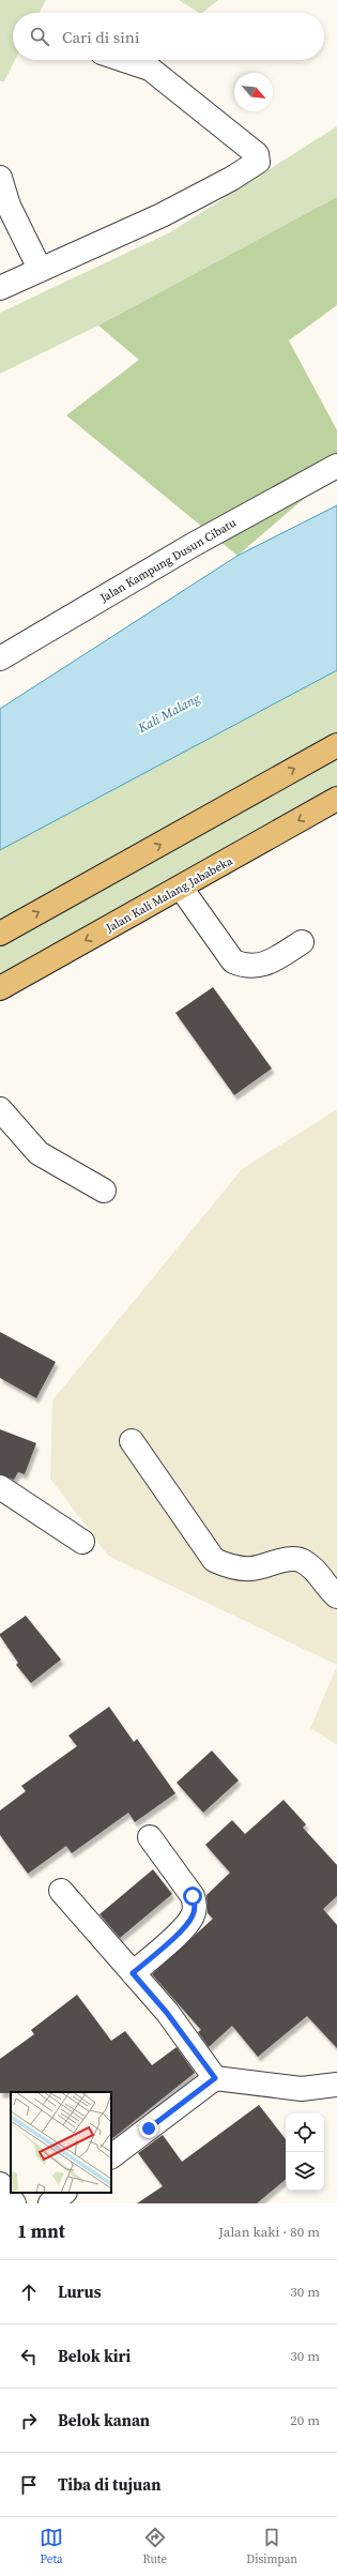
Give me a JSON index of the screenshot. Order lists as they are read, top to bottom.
{
  "streets": {
    "main road": ["Jalan Kali Malang Jababeka"],
    "street": ["Jalan Kampung Dusun Cibatu"]
  },
  "water": ["Kali Malang"],
  "north": "bottom right",
  "page": {
    "search": "Cari di sini",
    "heading": ["1 mnt", "Jalan kaki · 80 m"],
    "list": [
      ["Lurus", "30 m"],
      ["Belok kiri", "30 m"],
      ["Belok kanan", "20 m"],
      "Tiba di tujuan"
    ],
    "nav": ["Peta", "Rute", "Disimpan"]
  }
}
